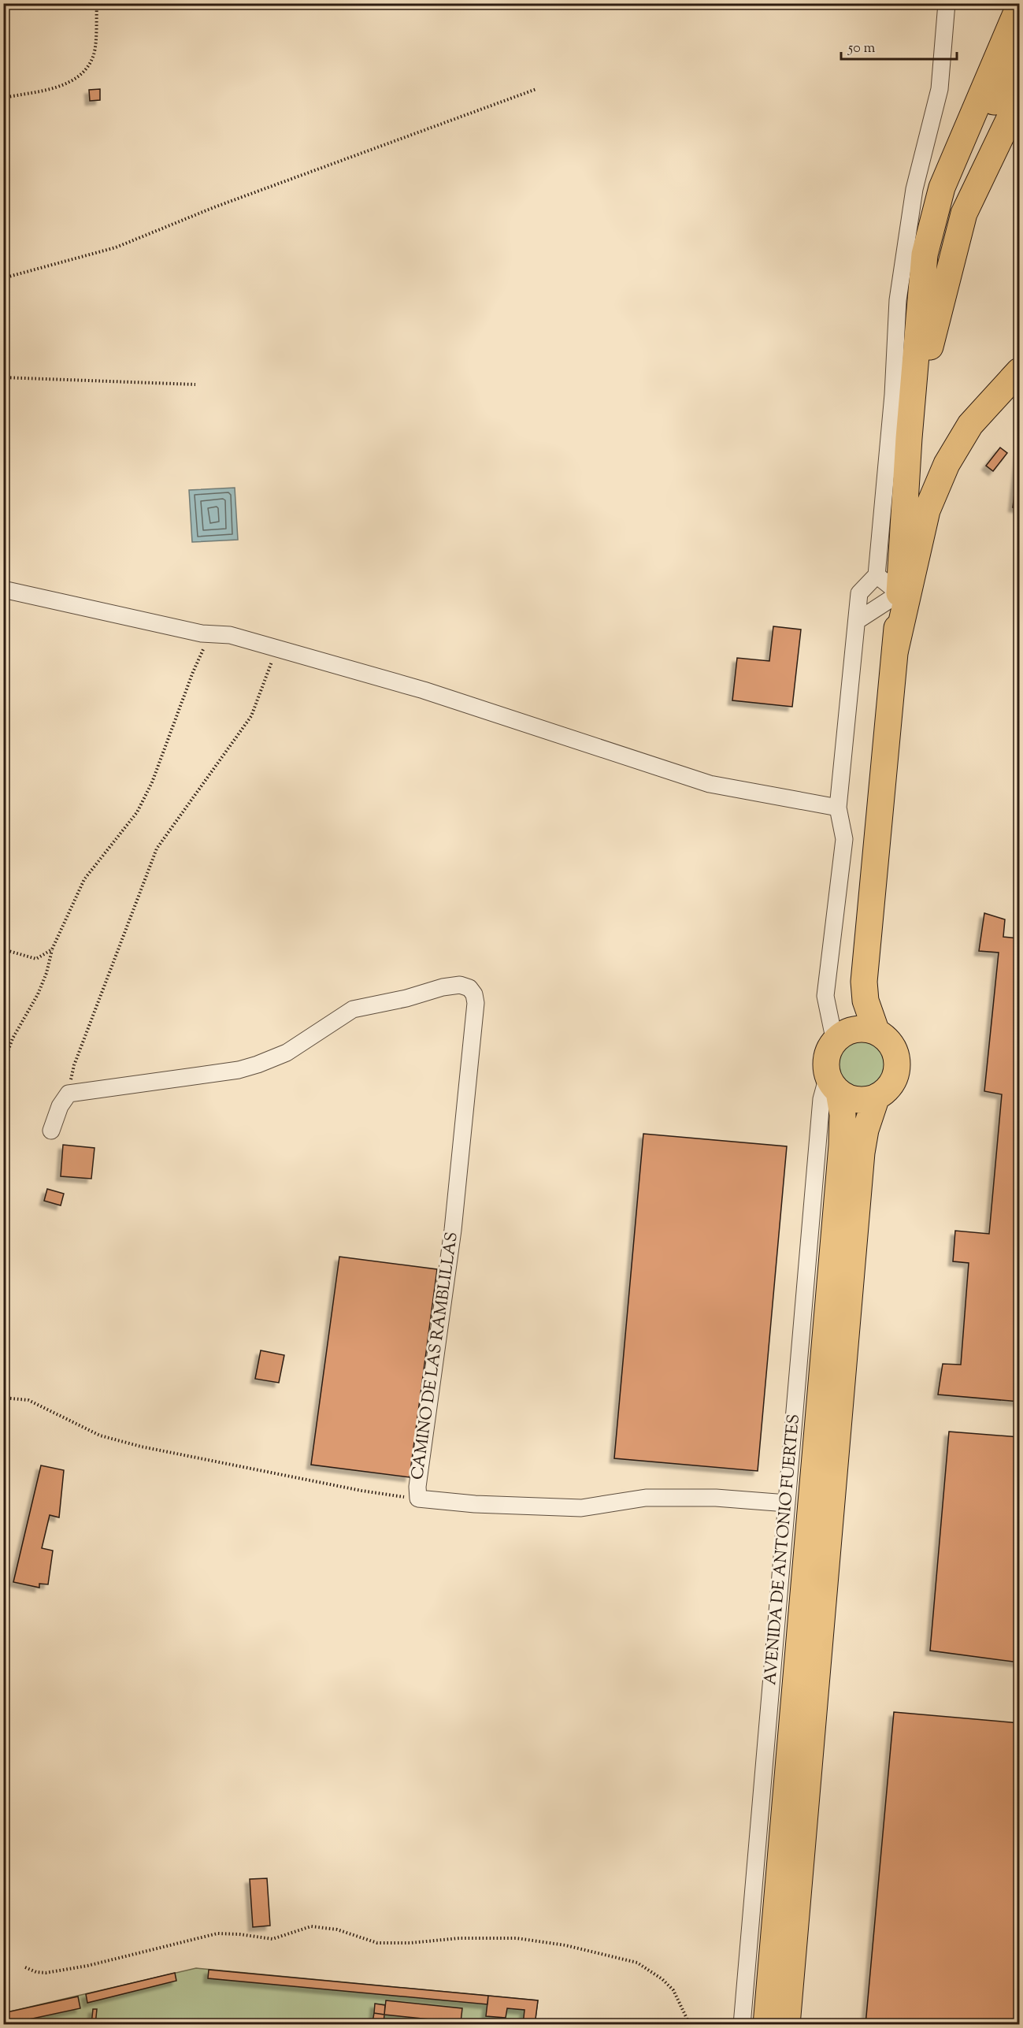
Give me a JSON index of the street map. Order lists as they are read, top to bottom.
{
  "streets": {
    "main road": ["AVENIDA DE ANTONIO FUERTES"],
    "street": ["CAMINO DE LAS RAMBLILLAS"]
  },
  "crossings": [
    ["CAMINO DE LAS RAMBLILLAS", "AVENIDA DE ANTONIO FUERTES"]
  ],
  "scale_bar": "50 m"
}
